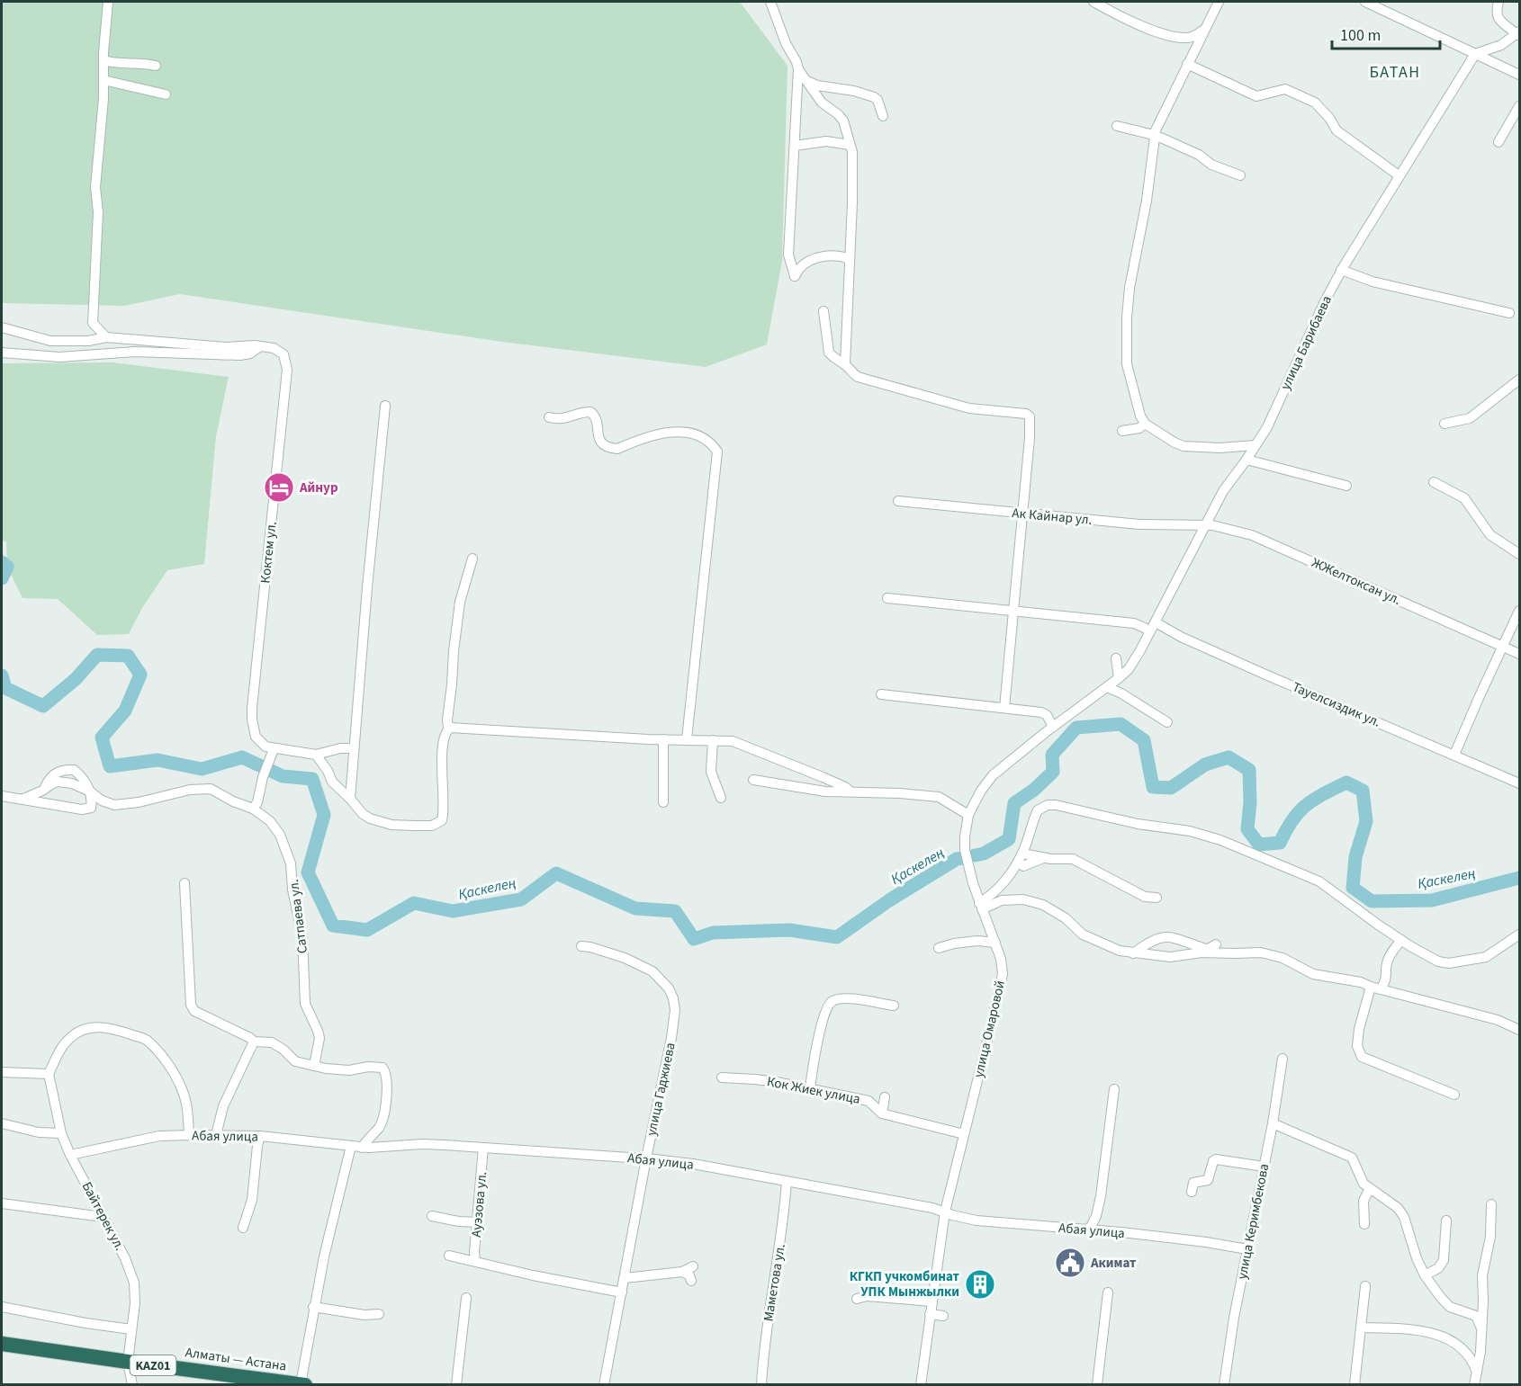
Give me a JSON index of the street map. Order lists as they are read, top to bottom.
{
  "streets": {
    "highway": ["Алматы — Астана", "KАZ01"],
    "street": [
      "улица Барибаева",
      "Ак Кайнар ул.",
      "Коктем ул.",
      "ЖЖелтоксан ул.",
      "Тауелсиздик ул.",
      "Сатпаева ул.",
      "улица Омаровой",
      "улица Гаджиева",
      "Кок Жиек улица",
      "Абая улица",
      "Ауэзова ул.",
      "Байтерек ул.",
      "улица Керимбекова",
      "Маметова ул."
    ]
  },
  "crossings": [
    ["улица Барибаева", "Ак Кайнар ул."],
    ["улица Барибаева", "ЖЖелтоксан ул."],
    ["улица Барибаева", "Тауелсиздик ул."],
    ["улица Барибаева", "улица Омаровой"],
    ["Ак Кайнар ул.", "ЖЖелтоксан ул."],
    ["улица Омаровой", "Кок Жиек улица"],
    ["улица Омаровой", "Абая улица"],
    ["улица Гаджиева", "Абая улица"],
    ["Абая улица", "Ауэзова ул."],
    ["Абая улица", "Байтерек ул."],
    ["Абая улица", "улица Керимбекова"],
    ["Абая улица", "Маметова ул."],
    ["Байтерек ул.", "Алматы — Астана"]
  ],
  "districts": ["БАТАН"],
  "water": ["Қаскелең"],
  "places": {
    "hotel": ["Айнур"],
    "public building": ["Акимат"],
    "building": ["КГКП учкомбинат УПК Мынжылки"]
  },
  "scale_bar": "100 m"
}
